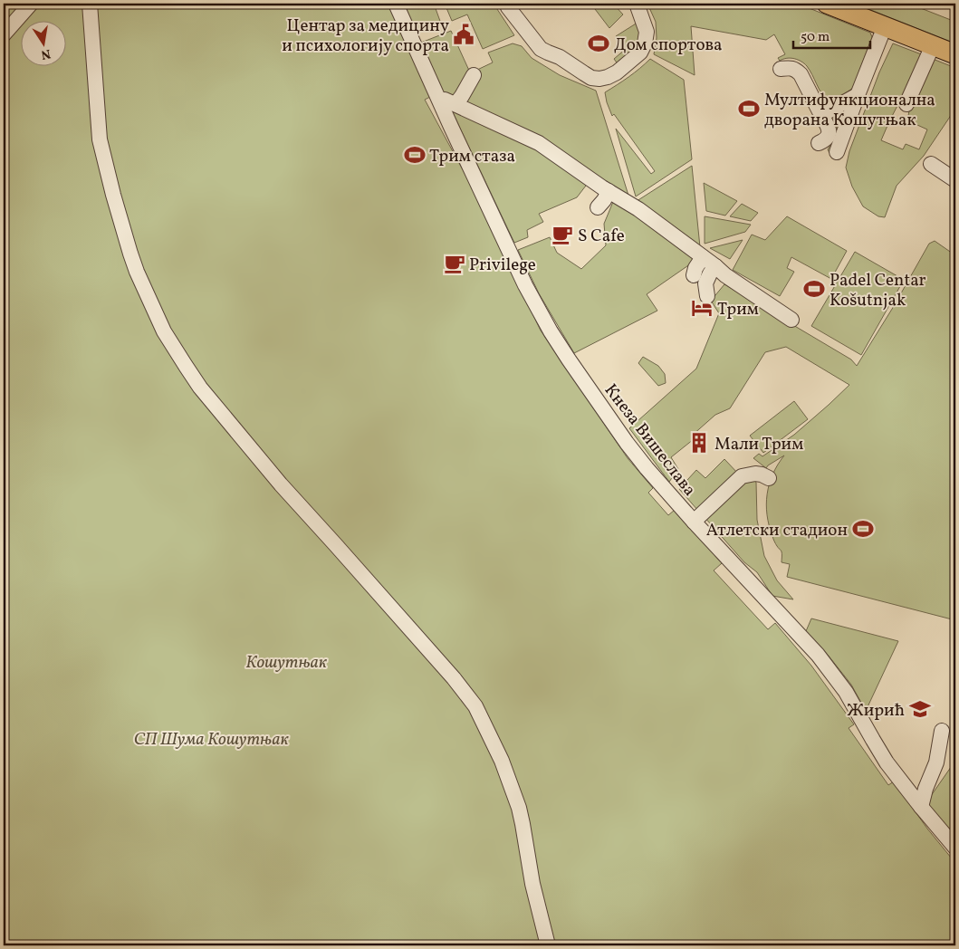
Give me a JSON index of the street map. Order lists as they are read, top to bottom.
{
  "streets": {
    "street": ["Кнеза Вишеслава"]
  },
  "parks": ["Кошутњак", "СП Шума Кошутњак"],
  "places": {
    "public building": ["Центар за медицину и психологију спорта"],
    "sports": [
      "Дом спортова",
      "Мултифункционална дворана Кошутњак",
      "Трим стаза",
      "Padel Centar Košutnjak",
      "Атлетски стадион"
    ],
    "cafe": ["S Cafe", "Privilege"],
    "hotel": ["Трим"],
    "building": ["Мали Трим"],
    "school or university": ["Жирић"]
  },
  "scale_bar": "50 m",
  "north": "bottom"
}
